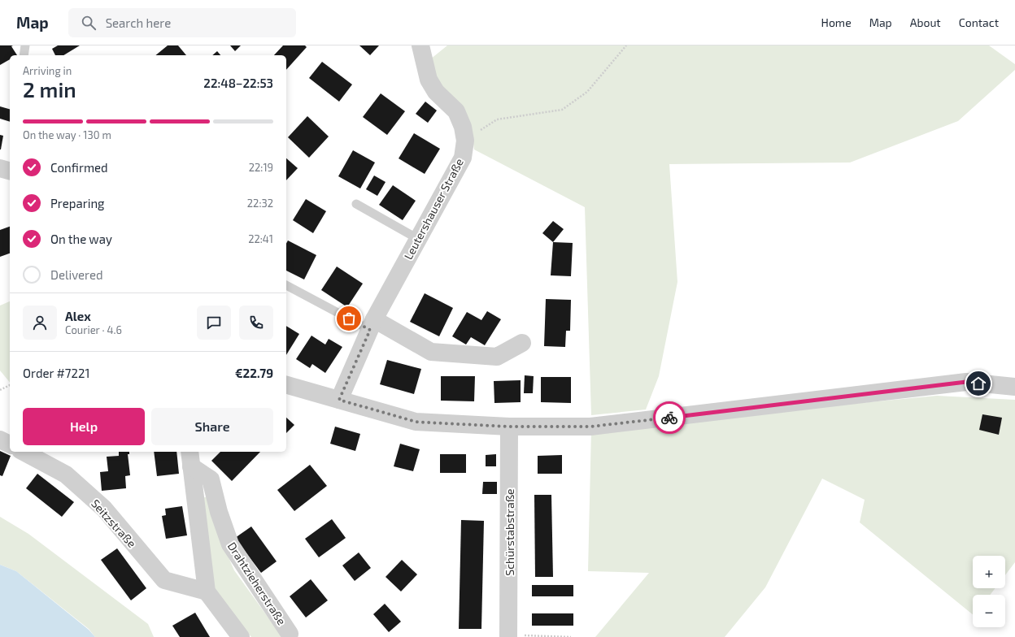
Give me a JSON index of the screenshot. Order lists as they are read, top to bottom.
{
  "streets": {
    "street": [
      "Leutershauser Straße",
      "Seitzstraße",
      "Schürstabstraße",
      "Drahtzieherstraße"
    ]
  },
  "crossings": [
    ["Seitzstraße", "Drahtzieherstraße"]
  ],
  "page": {
    "header": "Map",
    "search": "Search here",
    "nav": [
      "Home",
      "Map",
      "About",
      "Contact"
    ],
    "heading": ["2 min", "Arriving in", "22:48–22:53"],
    "panel": [
      "Alex",
      "Courier · 4.6",
      "Order #7221",
      "€22.79"
    ],
    "bar": "On the way · 130 m",
    "list": [
      ["Confirmed", "22:19"],
      ["Preparing", "22:32"],
      ["On the way", "22:41"],
      "Delivered"
    ],
    "buttons": ["Help", "Share"],
    "map_buttons": ["+", "−"]
  }
}
